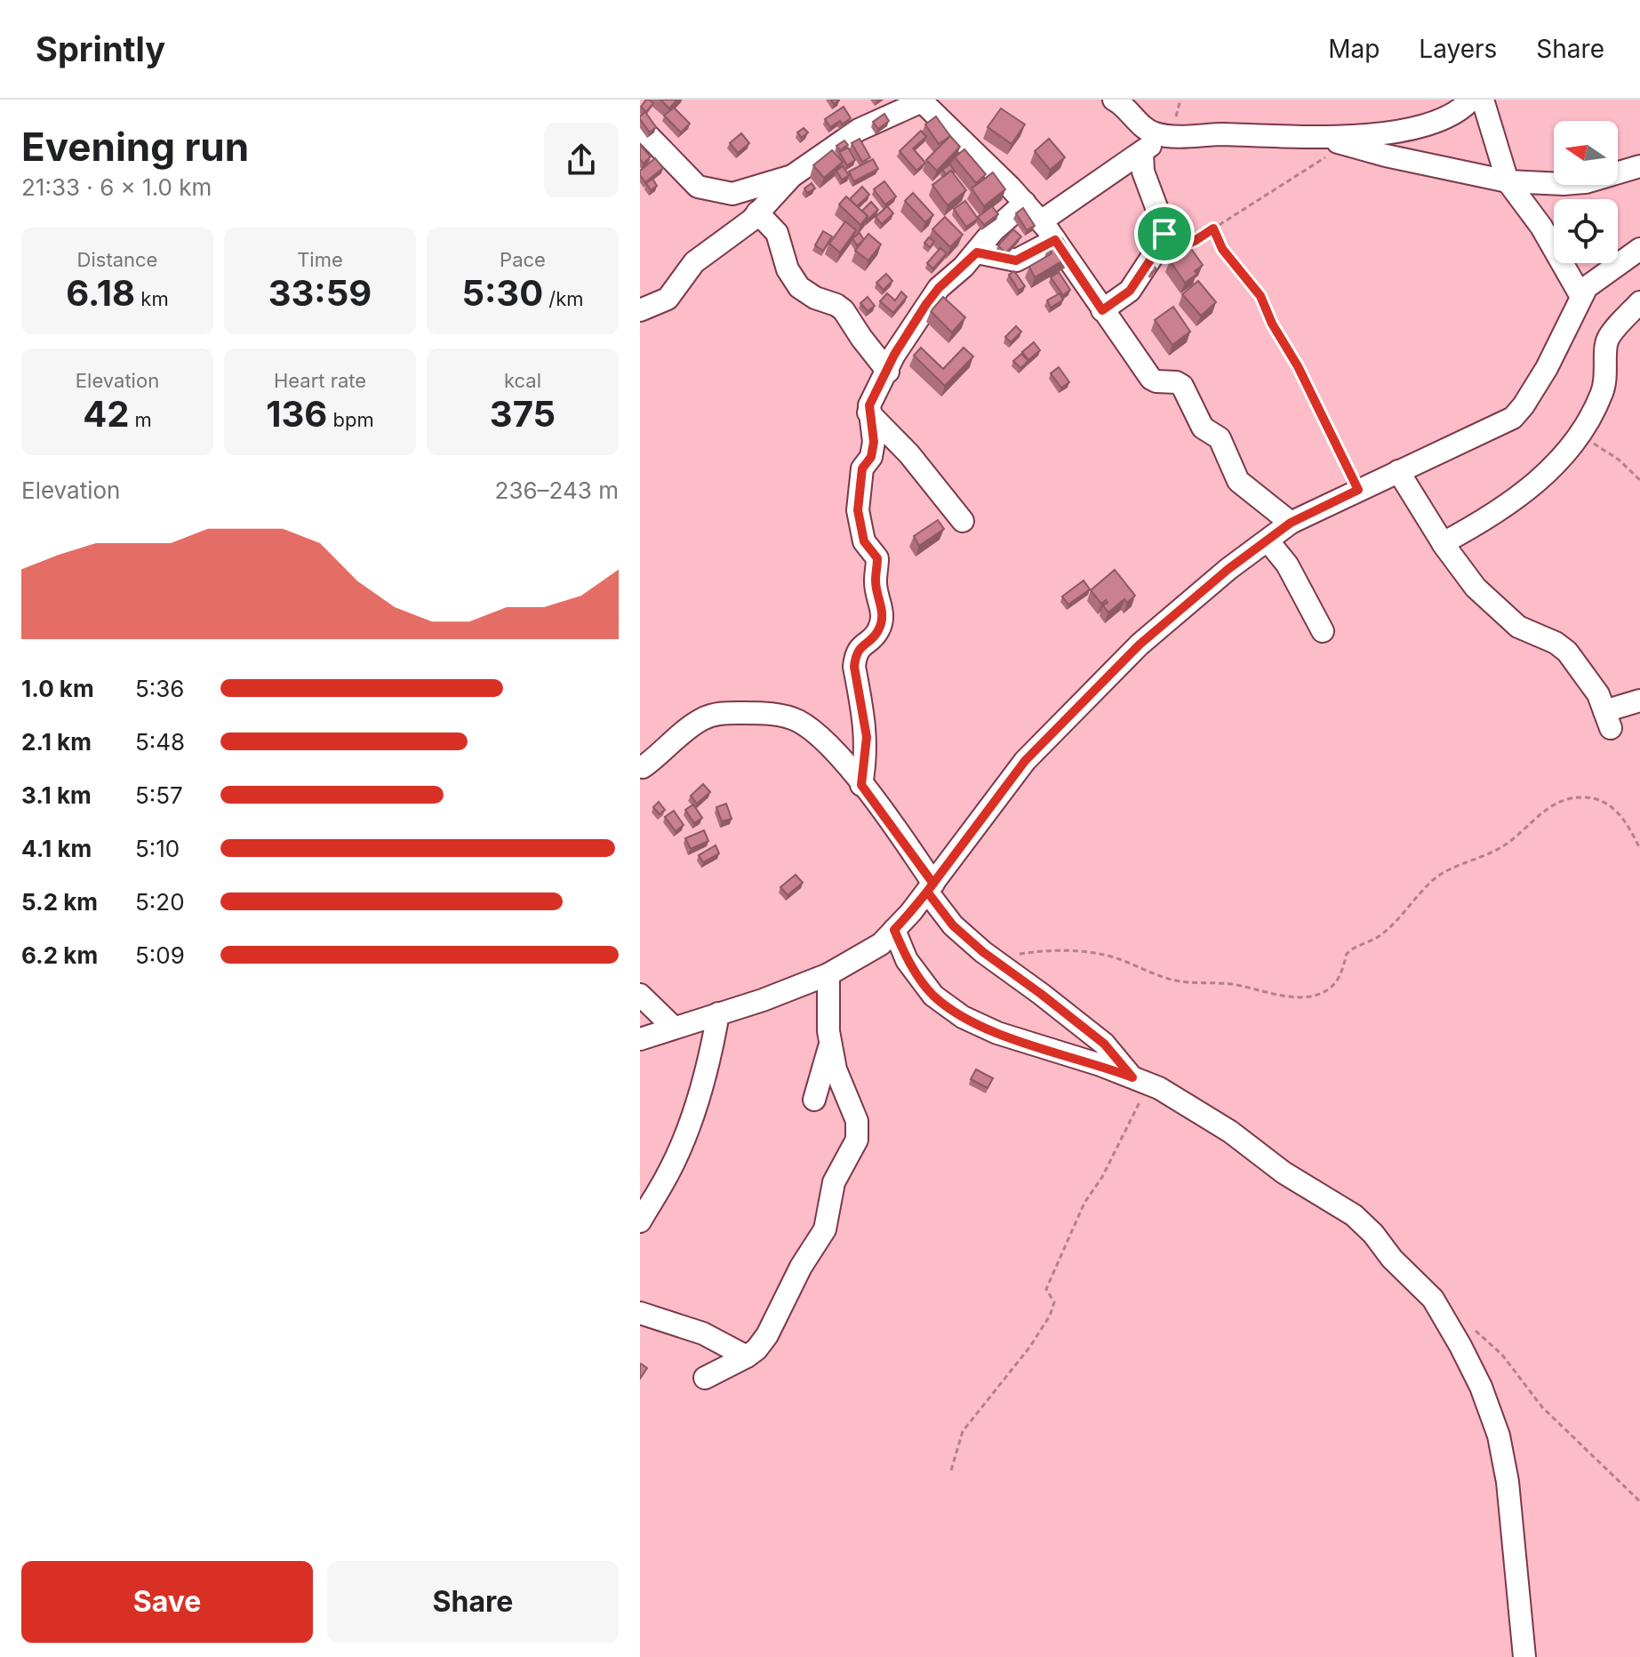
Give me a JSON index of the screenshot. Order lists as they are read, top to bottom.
{
  "north": "left",
  "page": {
    "header": "Sprintly",
    "nav": ["Map", "Layers", "Share"],
    "heading": ["Evening run", "21:33 · 6 × 1.0 km"],
    "stats": [
      ["Distance", "6.18 km"],
      ["Time", "33:59"],
      ["Pace", "5:30 /km"],
      ["Elevation", "42 m"],
      ["Heart rate", "136 bpm"],
      ["kcal", "375"]
    ],
    "chart": ["Elevation", "236–243 m"],
    "list": [
      {
        "name": "1.0 km",
        "note": "5:36"
      },
      {
        "name": "2.1 km",
        "note": "5:48"
      },
      {
        "name": "3.1 km",
        "note": "5:57"
      },
      {
        "name": "4.1 km",
        "note": "5:10"
      },
      {
        "name": "5.2 km",
        "note": "5:20"
      },
      {
        "name": "6.2 km",
        "note": "5:09"
      }
    ],
    "buttons": ["Save", "Share"]
  }
}
